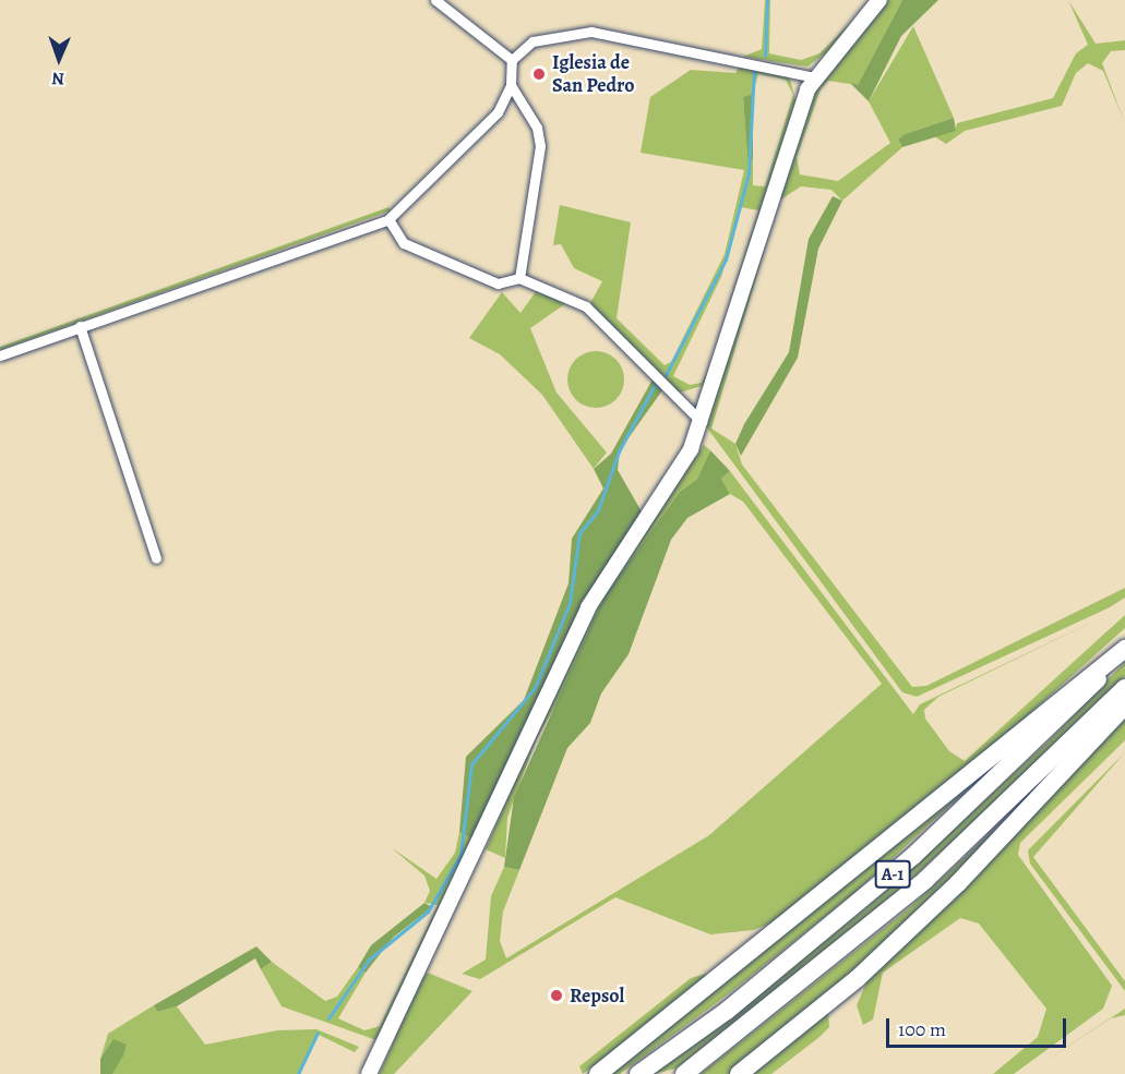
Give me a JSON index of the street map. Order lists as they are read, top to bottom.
{
  "streets": {
    "highway": ["A-1"]
  },
  "places": ["Iglesia de San Pedro", "Repsol"],
  "scale_bar": "100 m",
  "north": "bottom"
}
